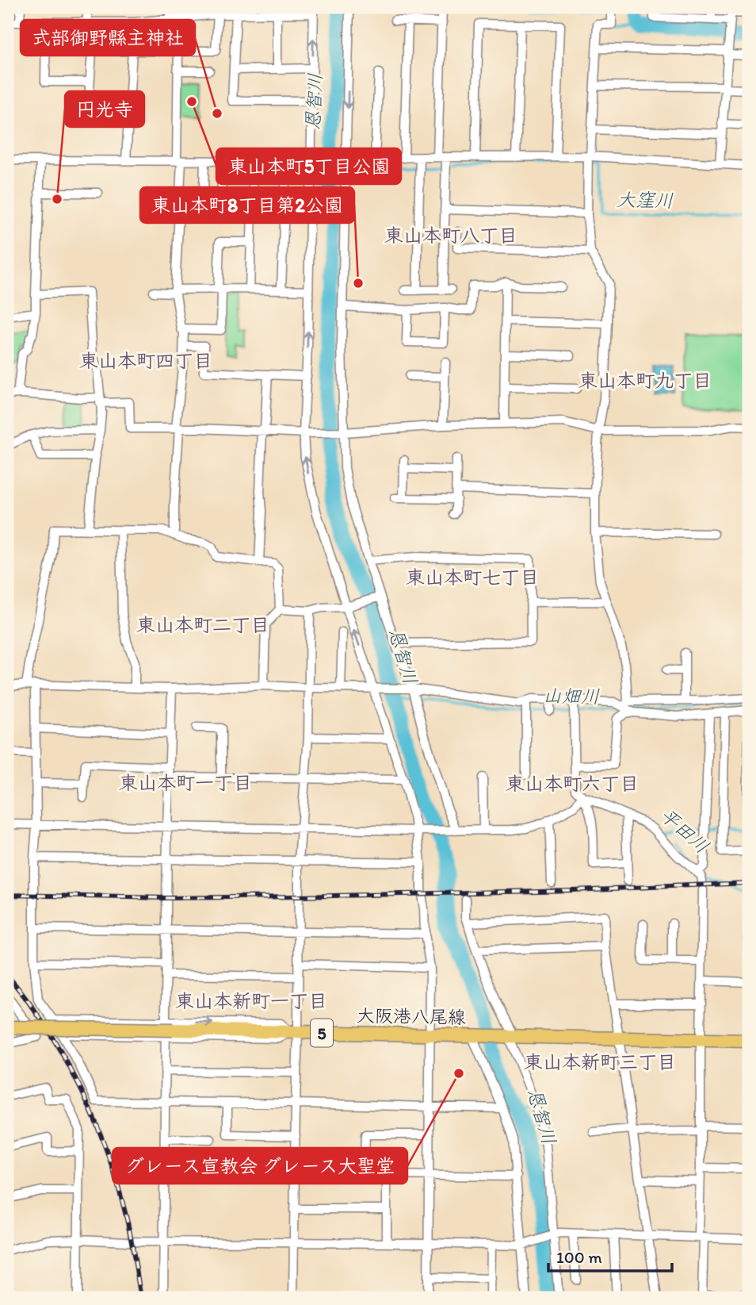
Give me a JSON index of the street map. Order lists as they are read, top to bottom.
{
  "streets": {
    "main road": ["大阪港八尾線", "5"]
  },
  "districts": [
    "東山本町八丁目",
    "東山本町四丁目",
    "東山本町九丁目",
    "東山本町七丁目",
    "東山本町二丁目",
    "東山本町一丁目",
    "東山本町六丁目",
    "東山本新町一丁目",
    "東山本新町三丁目"
  ],
  "water": [
    "恩智川",
    "大窪川",
    "山畑川",
    "平田川"
  ],
  "places": [
    "東山本町5丁目公園",
    "式部御野縣主神社",
    "円光寺",
    "東山本町8丁目第2公園",
    "グレース宣教会 グレース大聖堂"
  ],
  "scale_bar": "100 m"
}
